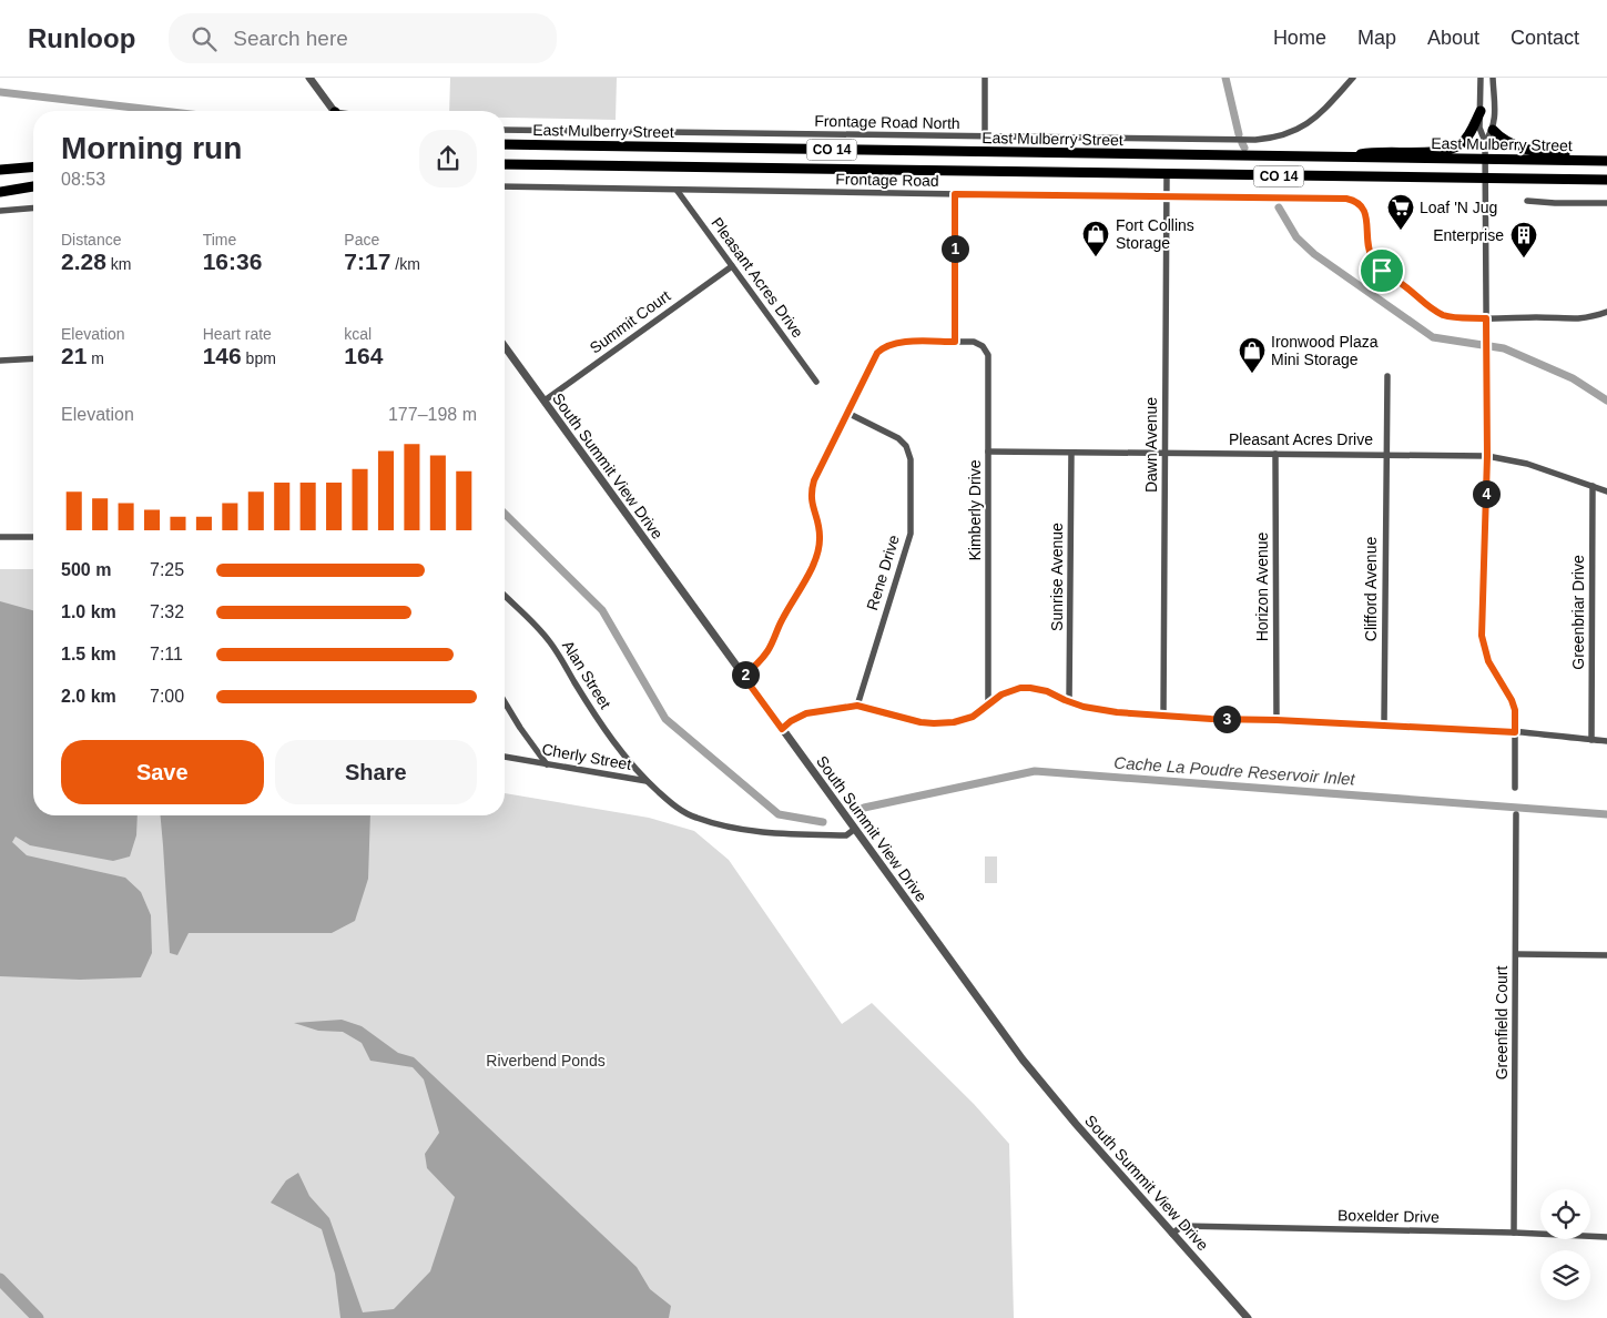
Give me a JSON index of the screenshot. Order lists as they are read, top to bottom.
{
  "streets": {
    "highway": ["East Mulberry Street", "CO 14"],
    "street": [
      "Frontage Road North",
      "Frontage Road",
      "Pleasant Acres Drive",
      "Summit Court",
      "Dawn Avenue",
      "South Summit View Drive",
      "Kimberly Drive",
      "Rene Drive",
      "Sunrise Avenue",
      "Horizon Avenue",
      "Clifford Avenue",
      "Greenbriar Drive",
      "Alan Street",
      "Cherly Street",
      "Greenfield Court",
      "Boxelder Drive"
    ]
  },
  "crossings": [
    ["CO 14", "Dawn Avenue"],
    ["Frontage Road", "Pleasant Acres Drive"],
    ["Frontage Road", "Dawn Avenue"],
    ["Pleasant Acres Drive", "Summit Court"],
    ["Pleasant Acres Drive", "Dawn Avenue"],
    ["Pleasant Acres Drive", "Kimberly Drive"],
    ["Pleasant Acres Drive", "Sunrise Avenue"],
    ["Pleasant Acres Drive", "Horizon Avenue"],
    ["Pleasant Acres Drive", "Clifford Avenue"],
    ["Pleasant Acres Drive", "Greenbriar Drive"],
    ["Summit Court", "South Summit View Drive"],
    ["South Summit View Drive", "Kimberly Drive"],
    ["South Summit View Drive", "Cherly Street"],
    ["South Summit View Drive", "Boxelder Drive"],
    ["Kimberly Drive", "Rene Drive"],
    ["Alan Street", "Cherly Street"],
    ["Greenfield Court", "Boxelder Drive"]
  ],
  "water": ["Cache La Poudre Reservoir Inlet"],
  "parks": ["Riverbend Ponds"],
  "places": {
    "supermarket": ["Loaf 'N Jug"],
    "shop": ["Fort Collins Storage", "Ironwood Plaza Mini Storage"],
    "building": ["Enterprise"]
  },
  "page": {
    "header": "Runloop",
    "search": "Search here",
    "nav": [
      "Home",
      "Map",
      "About",
      "Contact"
    ],
    "heading": ["Morning run", "08:53"],
    "stats": [
      ["Distance", "2.28 km"],
      ["Time", "16:36"],
      ["Pace", "7:17 /km"],
      ["Elevation", "21 m"],
      ["Heart rate", "146 bpm"],
      ["kcal", "164"]
    ],
    "pins": [
      "1",
      "4",
      "2",
      "3"
    ],
    "chart": ["Elevation", "177–198 m"],
    "list": [
      {
        "name": "500 m",
        "note": "7:25"
      },
      {
        "name": "1.0 km",
        "note": "7:32"
      },
      {
        "name": "1.5 km",
        "note": "7:11"
      },
      {
        "name": "2.0 km",
        "note": "7:00"
      }
    ],
    "buttons": ["Save", "Share"]
  }
}
